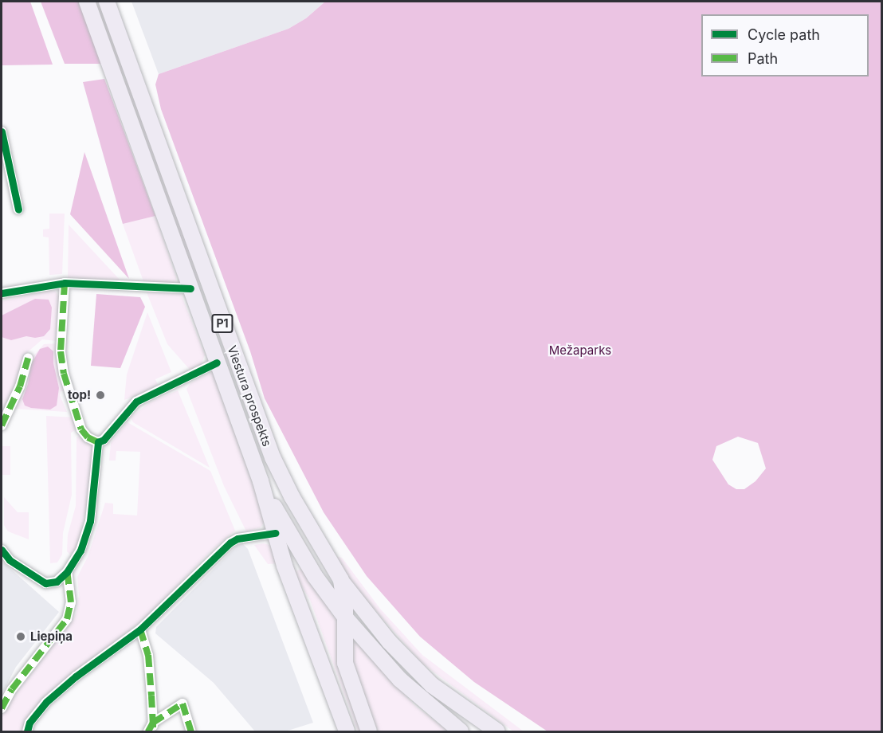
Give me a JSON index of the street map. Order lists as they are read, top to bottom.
{
  "streets": {
    "main road": ["P1", "Viestura prospekts"]
  },
  "parks": ["Mežaparks"],
  "places": ["top!", "Liepiņa"],
  "legend": ["Cycle path", "Path"]
}
